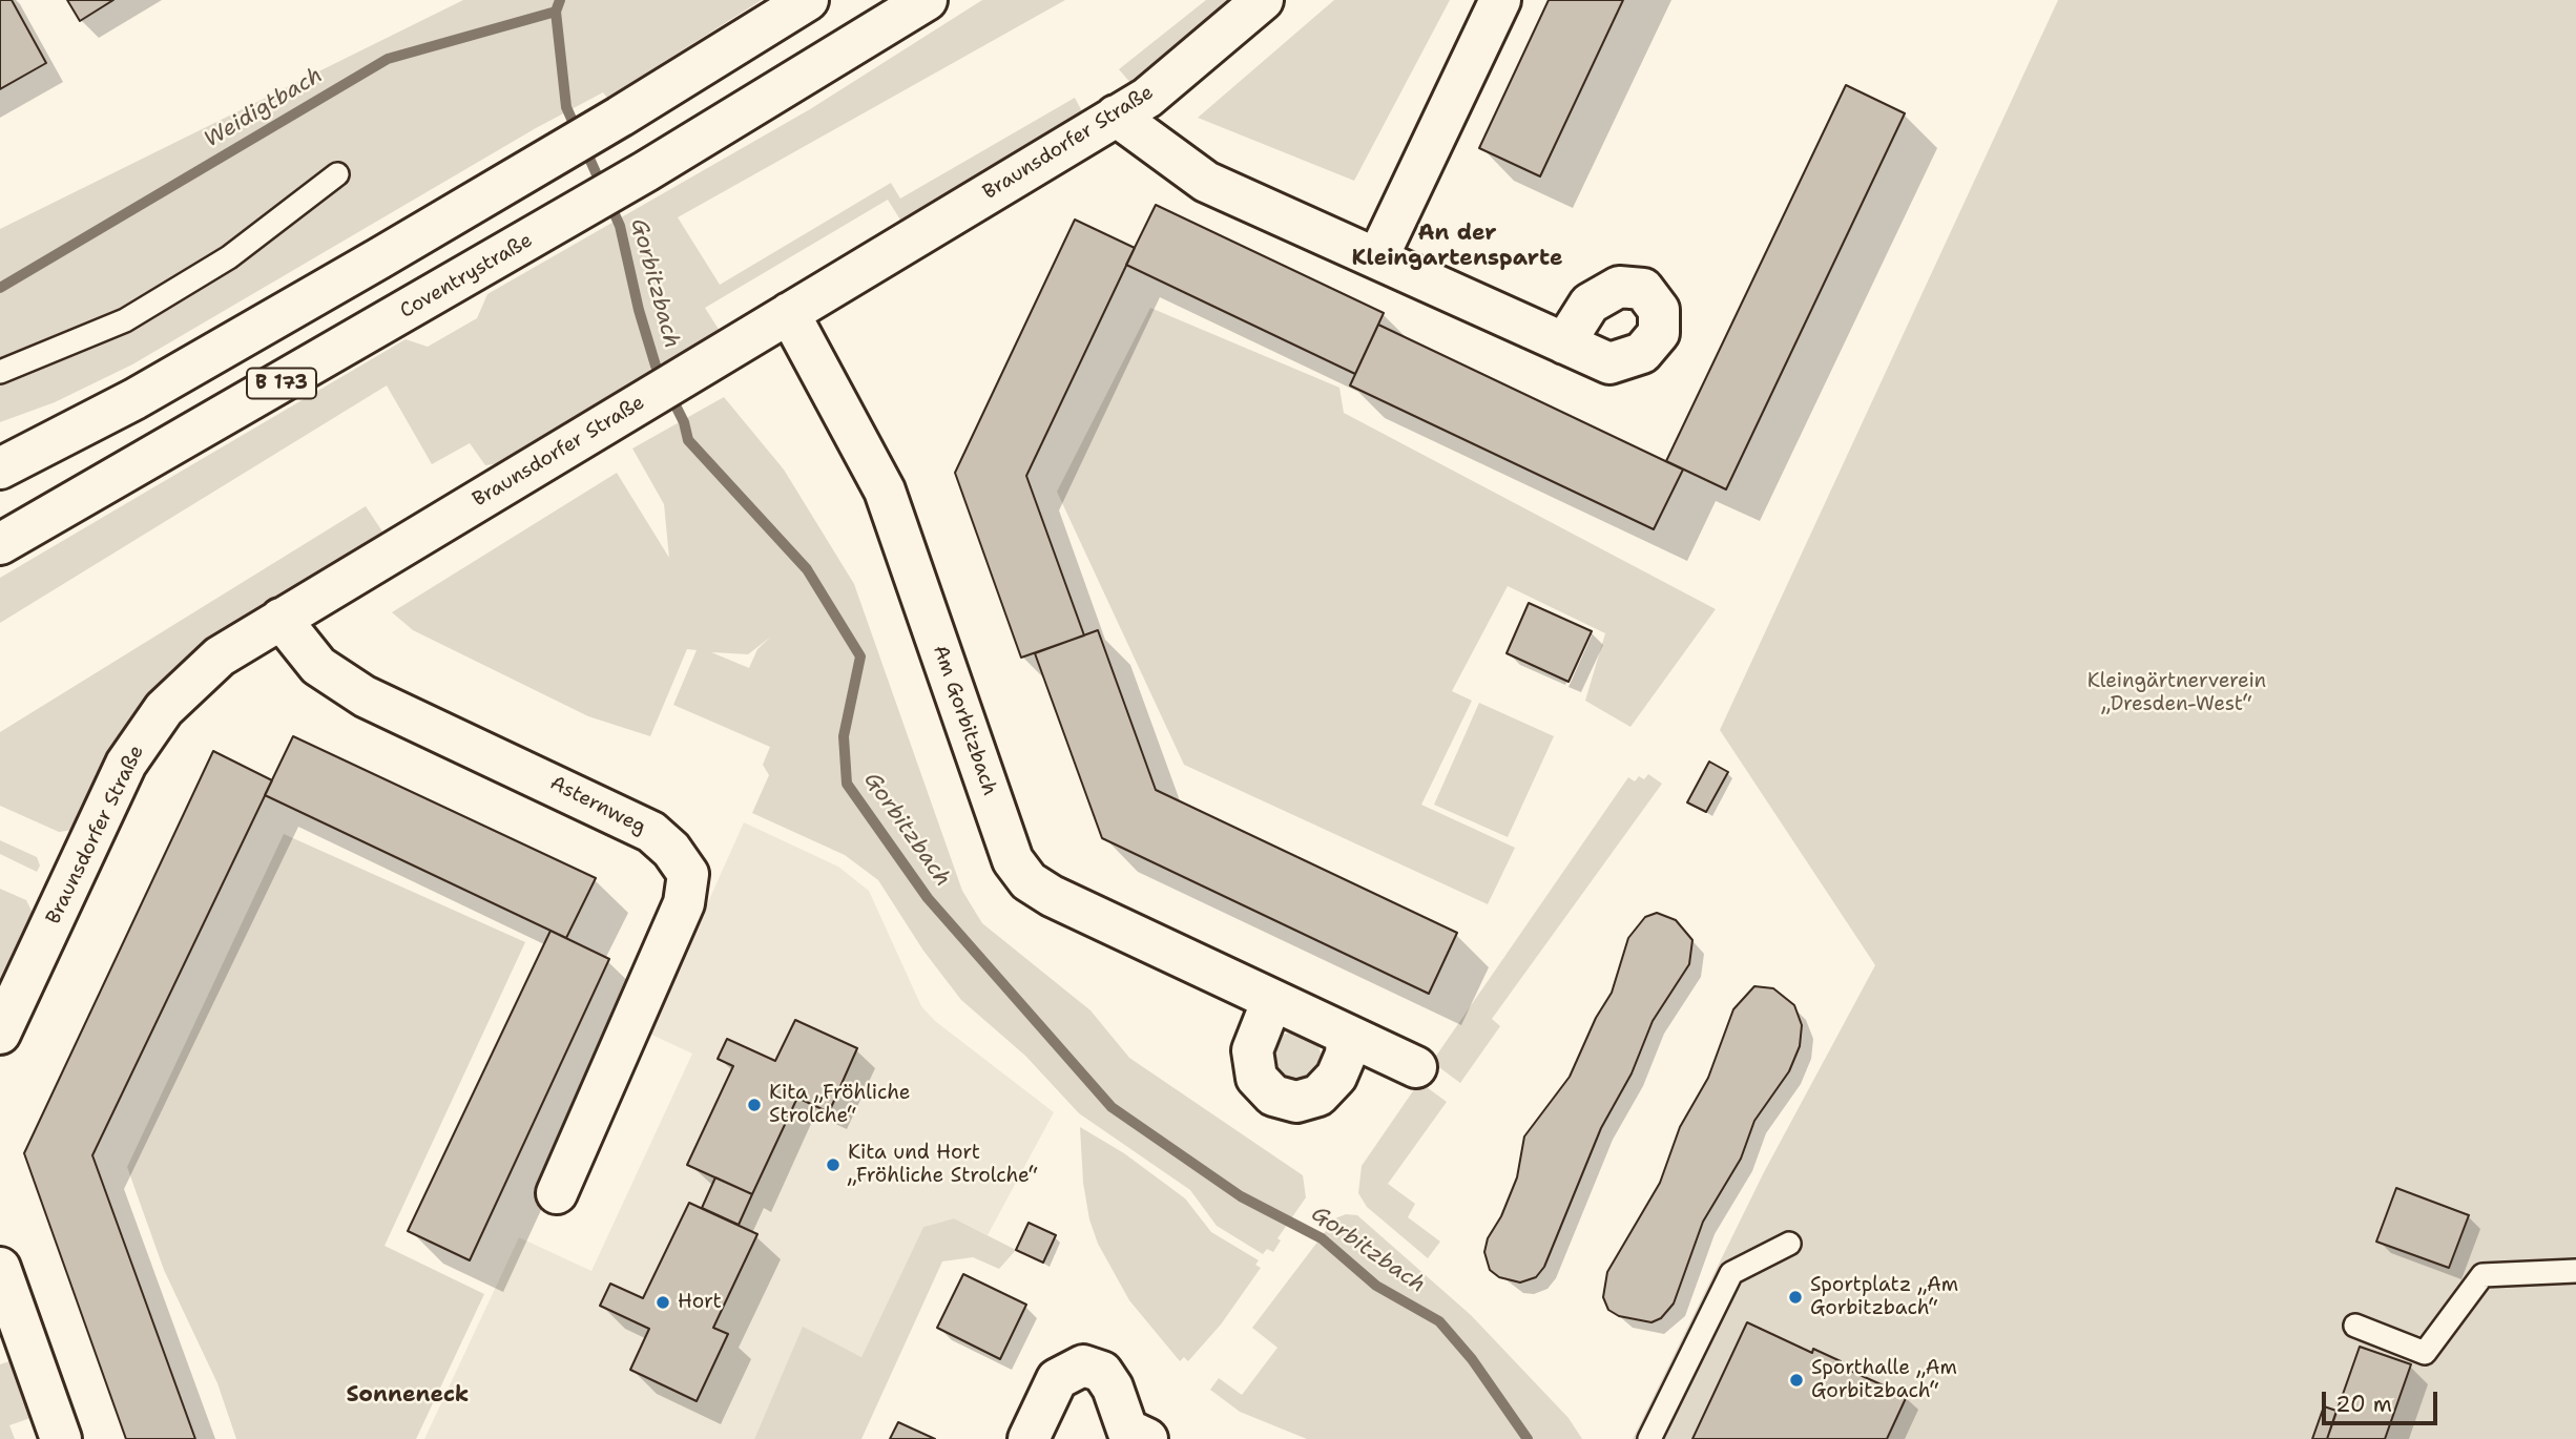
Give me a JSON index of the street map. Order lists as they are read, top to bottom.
{
  "streets": {
    "street": [
      "Braunsdorfer Straße",
      "Coventrystraße",
      "B 173",
      "Am Gorbitzbach",
      "Asternweg"
    ]
  },
  "crossings": [
    ["Braunsdorfer Straße", "Am Gorbitzbach"],
    ["Braunsdorfer Straße", "Asternweg"]
  ],
  "districts": ["An der Kleingartensparte", "Sonneneck"],
  "water": ["Weidigtbach", "Gorbitzbach"],
  "parks": ["Kleingärtnerverein „Dresden-West“"],
  "places": [
    "Kita „Fröhliche Strolche“",
    "Kita und Hort „Fröhliche Strolche“",
    "Sportplatz „Am Gorbitzbach“",
    "Hort",
    "Sporthalle „Am Gorbitzbach“"
  ],
  "scale_bar": "20 m"
}
